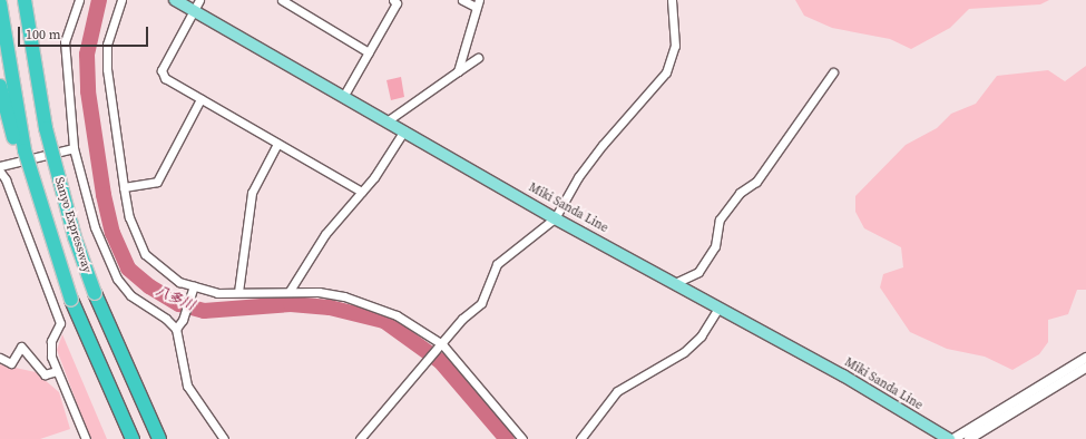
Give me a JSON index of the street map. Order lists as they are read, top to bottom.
{
  "streets": {
    "highway": ["Sanyo Expressway"],
    "main road": ["Miki Sanda Line"]
  },
  "water": ["八多川"],
  "scale_bar": "100 m"
}
